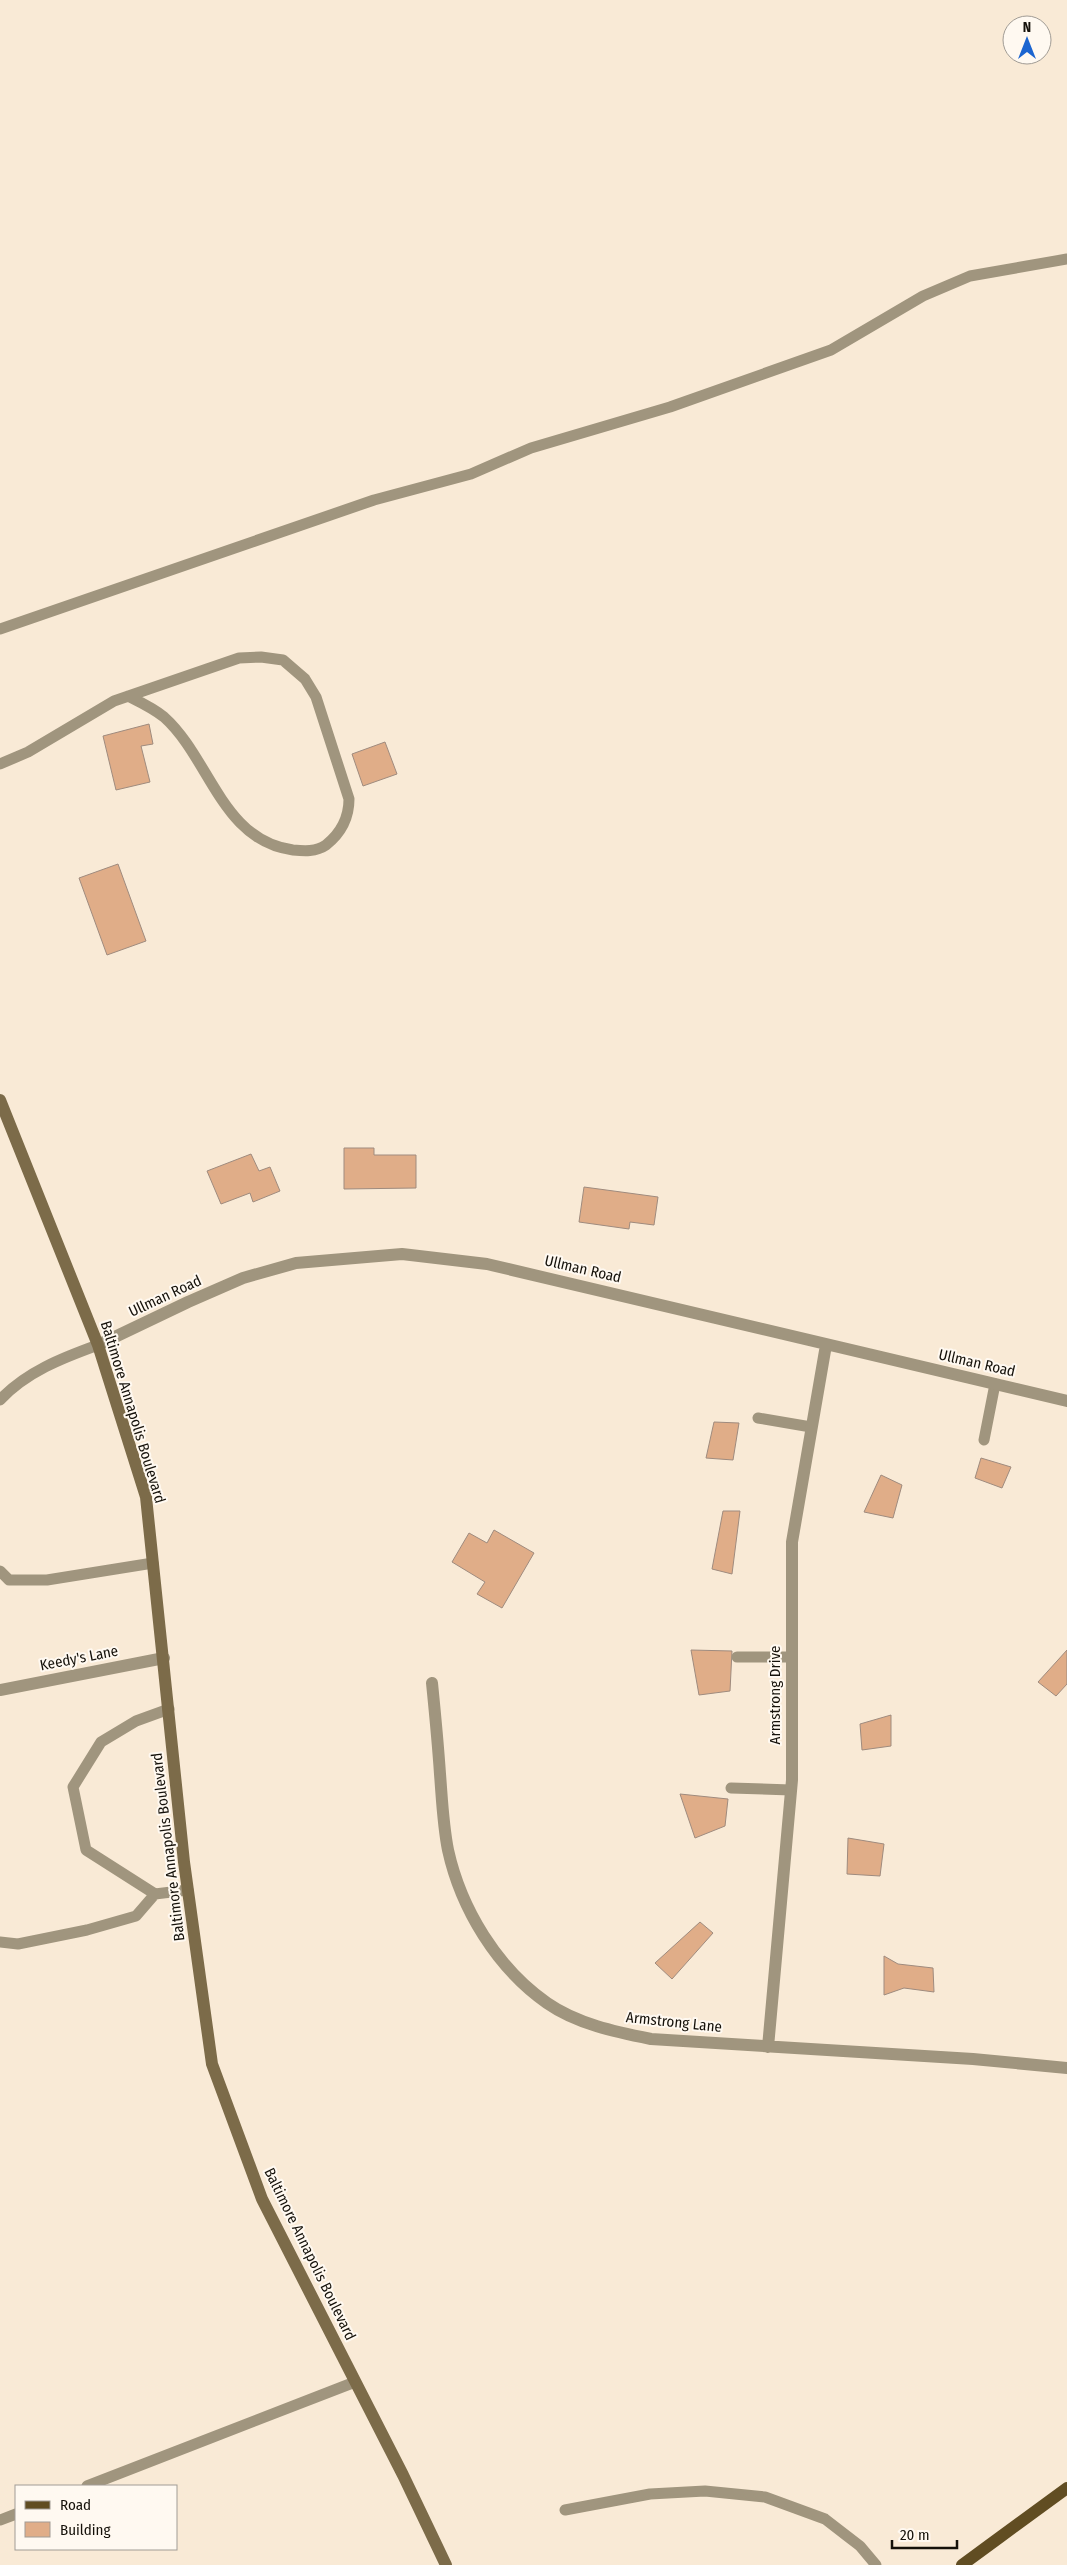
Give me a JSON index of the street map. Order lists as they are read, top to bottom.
{
  "streets": {
    "main road": ["Baltimore Annapolis Boulevard"],
    "street": [
      "Ullman Road",
      "Keedy's Lane",
      "Armstrong Drive",
      "Armstrong Lane"
    ]
  },
  "crossings": [
    ["Ullman Road", "Baltimore Annapolis Boulevard"],
    ["Ullman Road", "Armstrong Drive"],
    ["Baltimore Annapolis Boulevard", "Keedy's Lane"],
    ["Armstrong Drive", "Armstrong Lane"]
  ],
  "legend": ["Road", "Building"],
  "scale_bar": "20 m",
  "north": "top"
}
